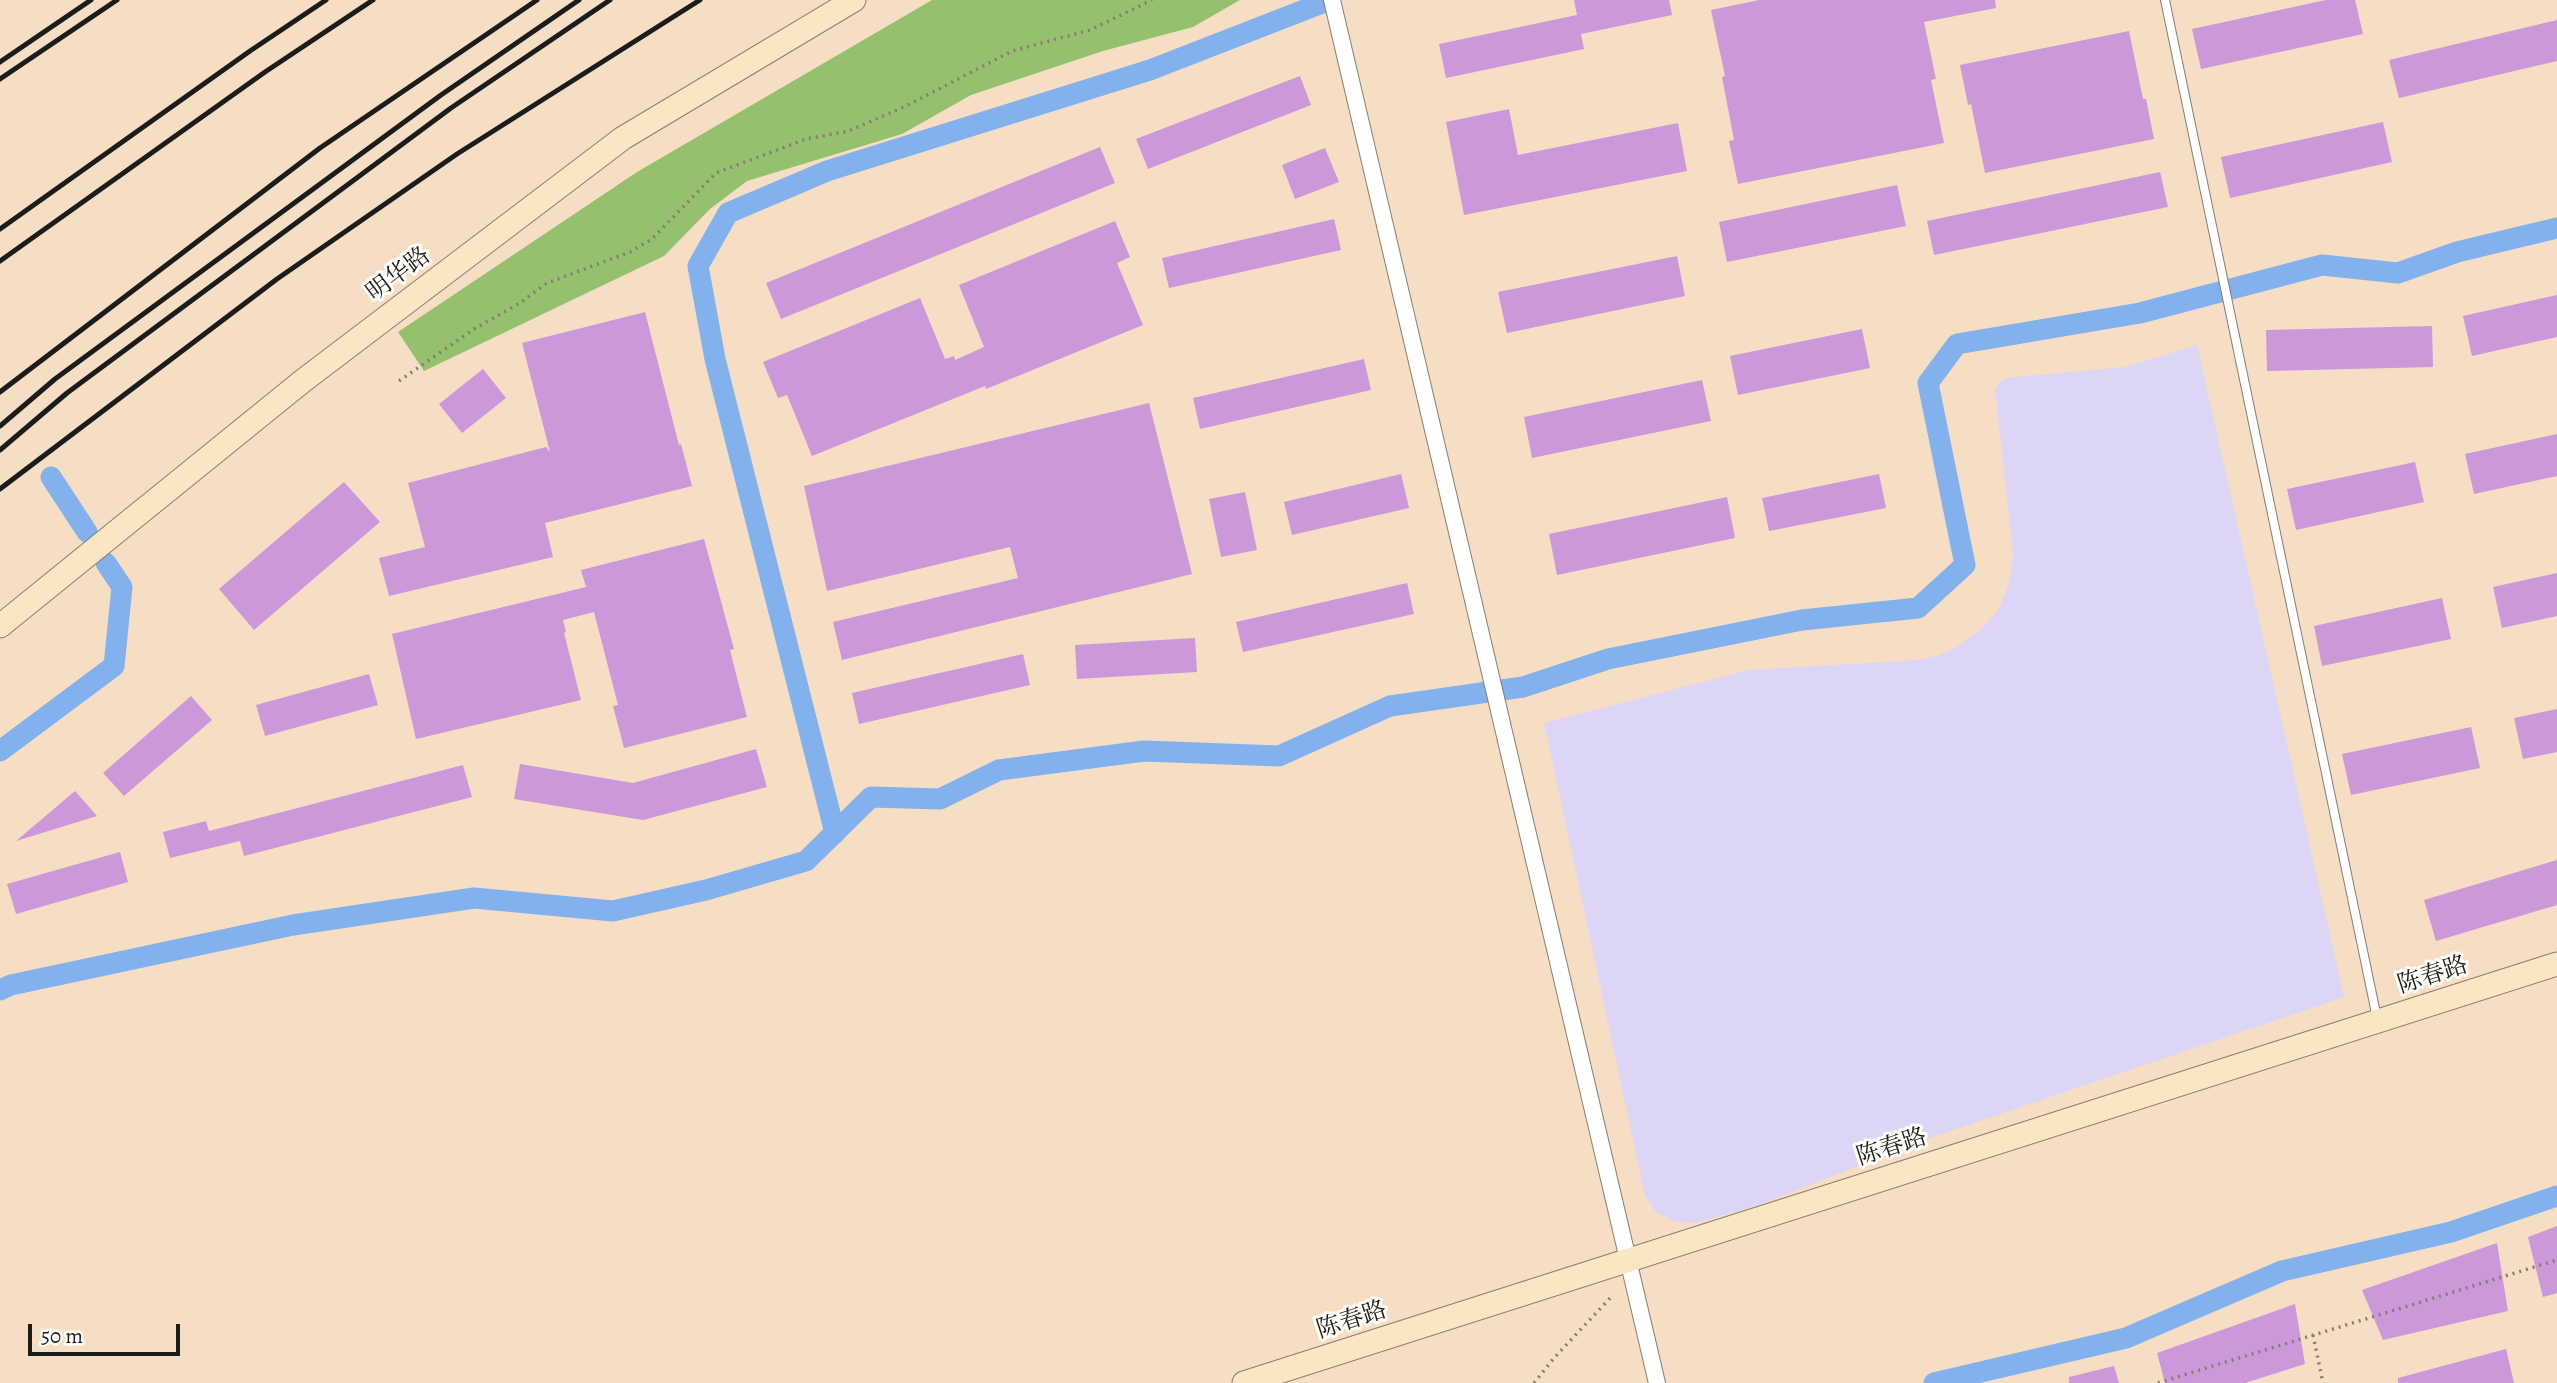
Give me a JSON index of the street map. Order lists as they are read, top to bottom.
{
  "streets": {
    "street": ["明华路", "陈春路"]
  },
  "scale_bar": "50 m"
}
